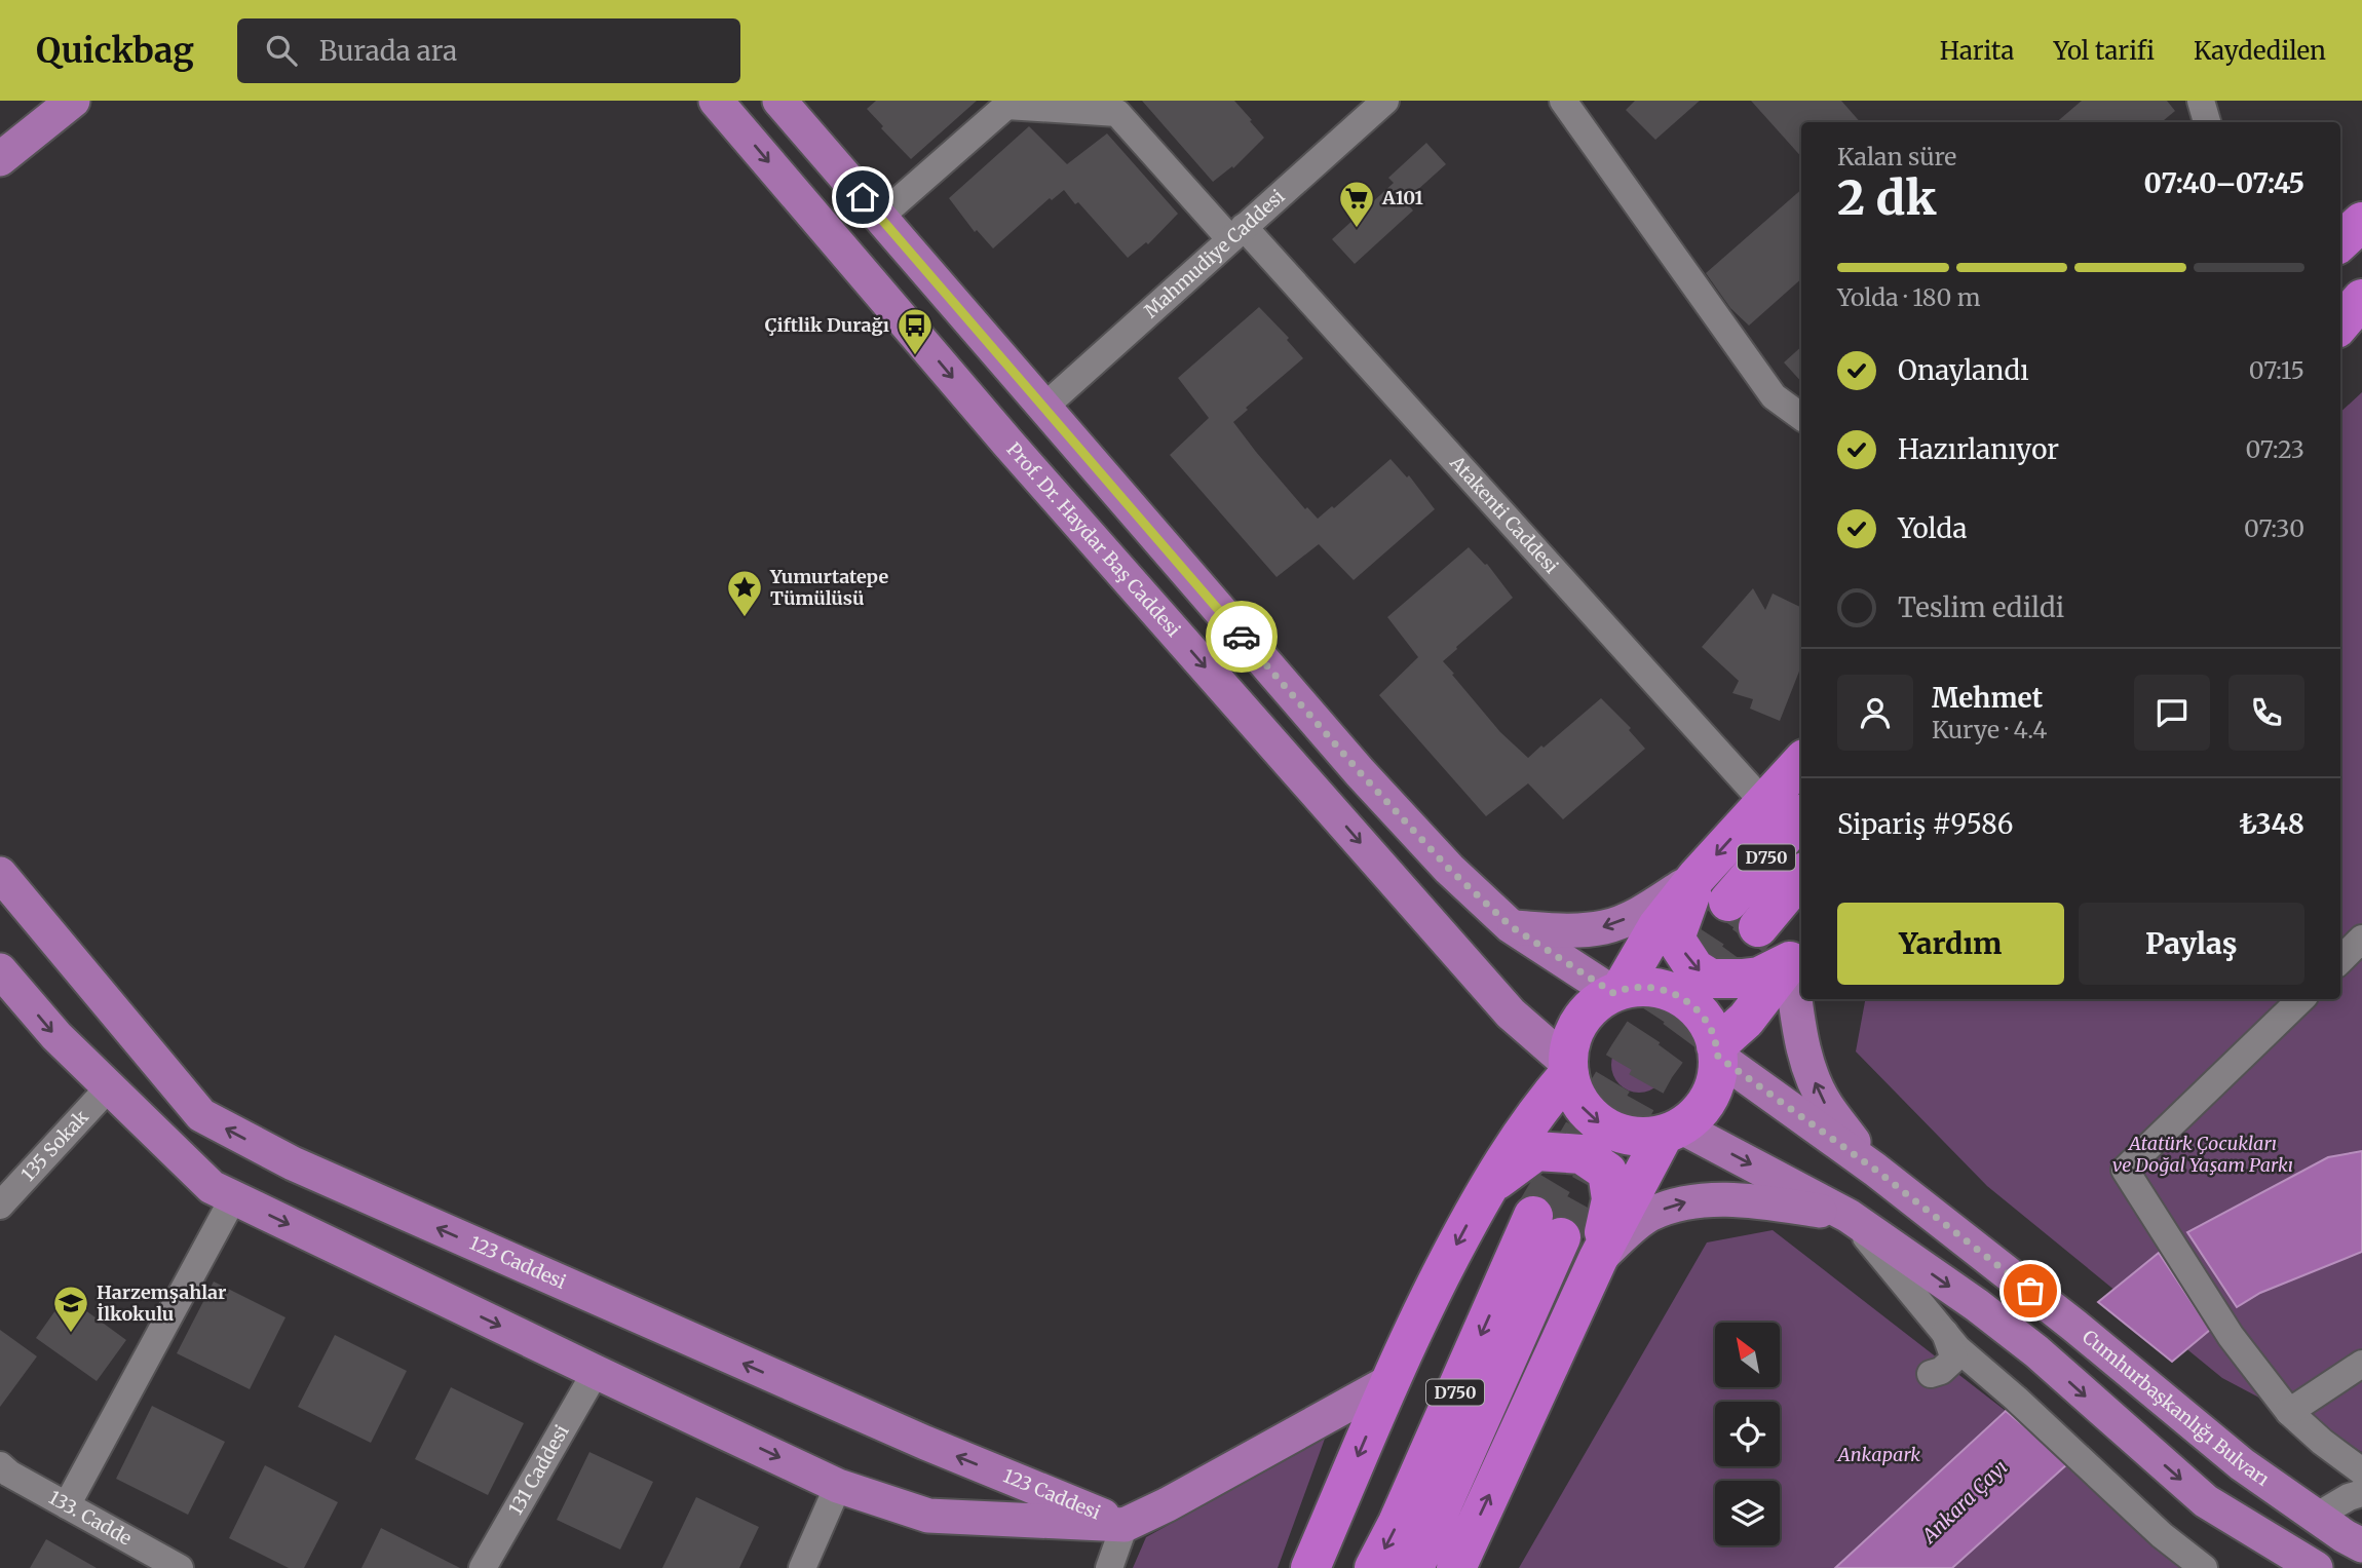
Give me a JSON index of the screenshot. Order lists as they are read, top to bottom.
{
  "streets": {
    "highway": ["D750"],
    "main road": ["Prof. Dr. Haydar Baş Caddesi", "123 Caddesi", "Cumhurbaşkanlığı Bulvarı"],
    "street": [
      "Mahmudiye Caddesi",
      "Atakenti Caddesi",
      "135 Sokak",
      "131 Caddesi",
      "133. Cadde"
    ]
  },
  "crossings": [
    ["Mahmudiye Caddesi", "Atakenti Caddesi"],
    ["Prof. Dr. Haydar Baş Caddesi", "Cumhurbaşkanlığı Bulvarı"],
    ["135 Sokak", "123 Caddesi"],
    ["123 Caddesi", "131 Caddesi"]
  ],
  "water": ["Ankara Çayı"],
  "parks": ["Atatürk Çocukları ve Doğal Yaşam Parkı", "Ankapark"],
  "places": {
    "supermarket": ["A101"],
    "bus stop": ["Çiftlik Durağı"],
    "place": ["Yumurtatepe Tümülüsü"],
    "school or university": ["Harzemşahlar İlkokulu"]
  },
  "north": "top left",
  "page": {
    "header": "Quickbag",
    "search": "Burada ara",
    "nav": ["Harita", "Yol tarifi", "Kaydedilen"],
    "heading": ["2 dk", "Kalan süre", "07:40–07:45"],
    "panel": [
      "Mehmet",
      "Kurye · 4.4",
      "Sipariş #9586",
      "₺348"
    ],
    "bar": "Yolda · 180 m",
    "list": [
      ["Onaylandı", "07:15"],
      ["Hazırlanıyor", "07:23"],
      ["Yolda", "07:30"],
      "Teslim edildi"
    ],
    "buttons": ["Yardım", "Paylaş"]
  }
}
